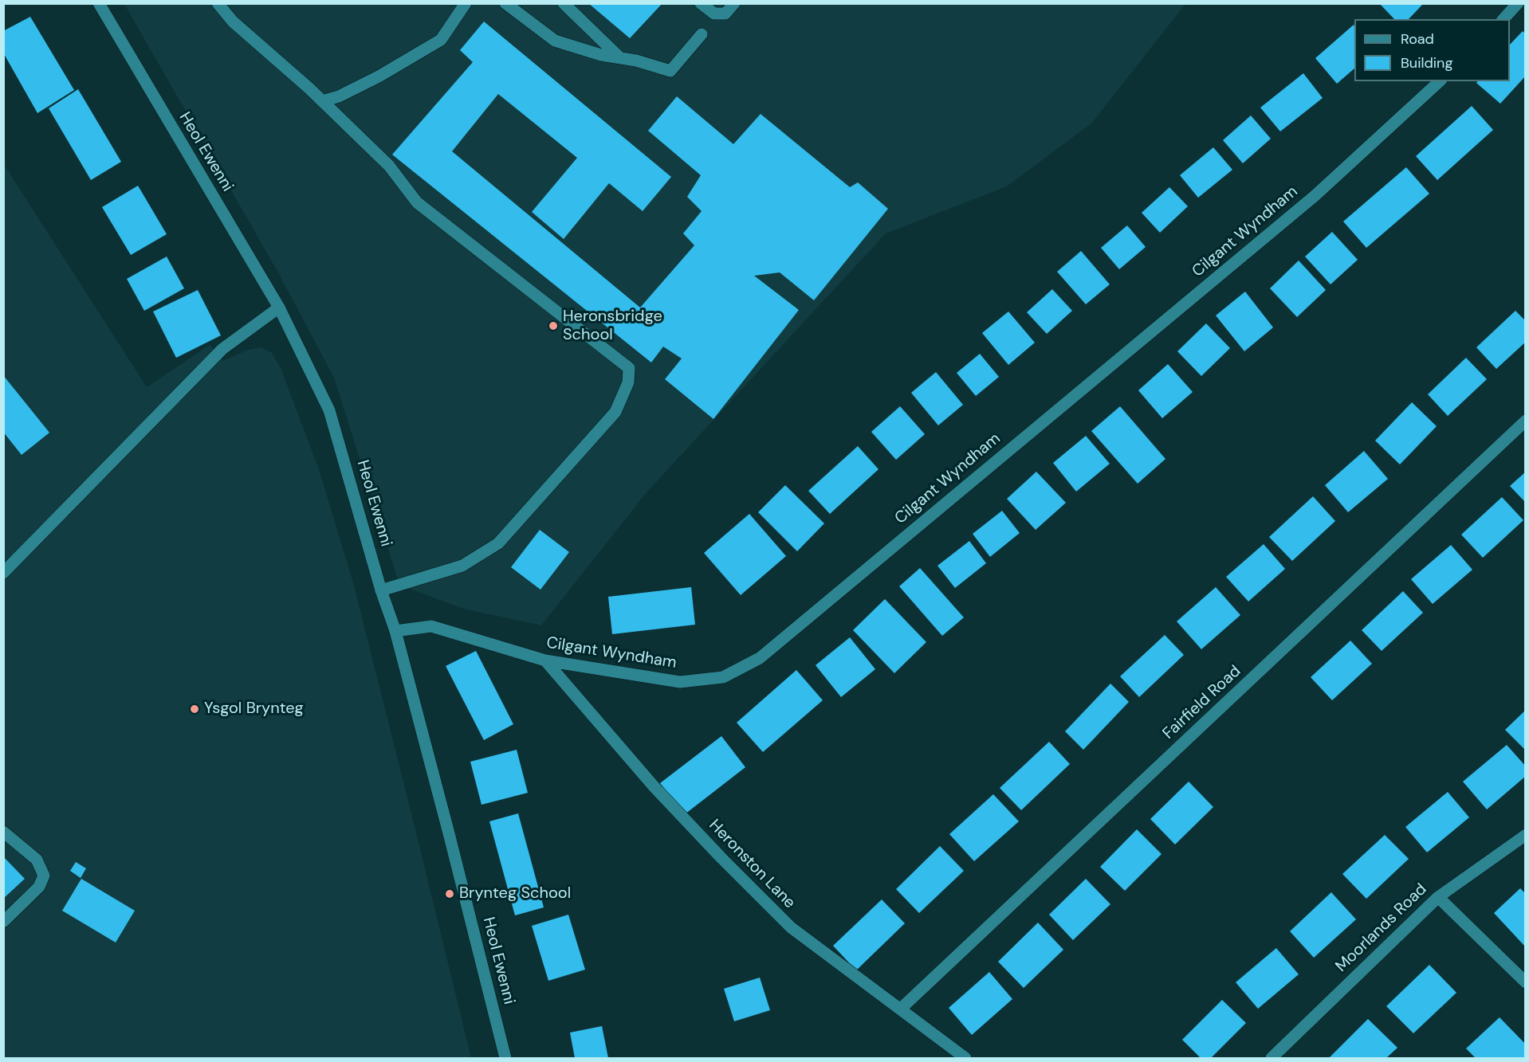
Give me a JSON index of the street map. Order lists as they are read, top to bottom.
{
  "streets": {
    "street": [
      "Heol Ewenni",
      "Cilgant Wyndham",
      "Fairfield Road",
      "Heronston Lane",
      "Moorlands Road"
    ]
  },
  "crossings": [
    ["Heol Ewenni", "Cilgant Wyndham"],
    ["Cilgant Wyndham", "Heronston Lane"],
    ["Fairfield Road", "Heronston Lane"]
  ],
  "places": ["Heronsbridge School", "Ysgol Brynteg", "Brynteg School"],
  "legend": ["Road", "Building"]
}
